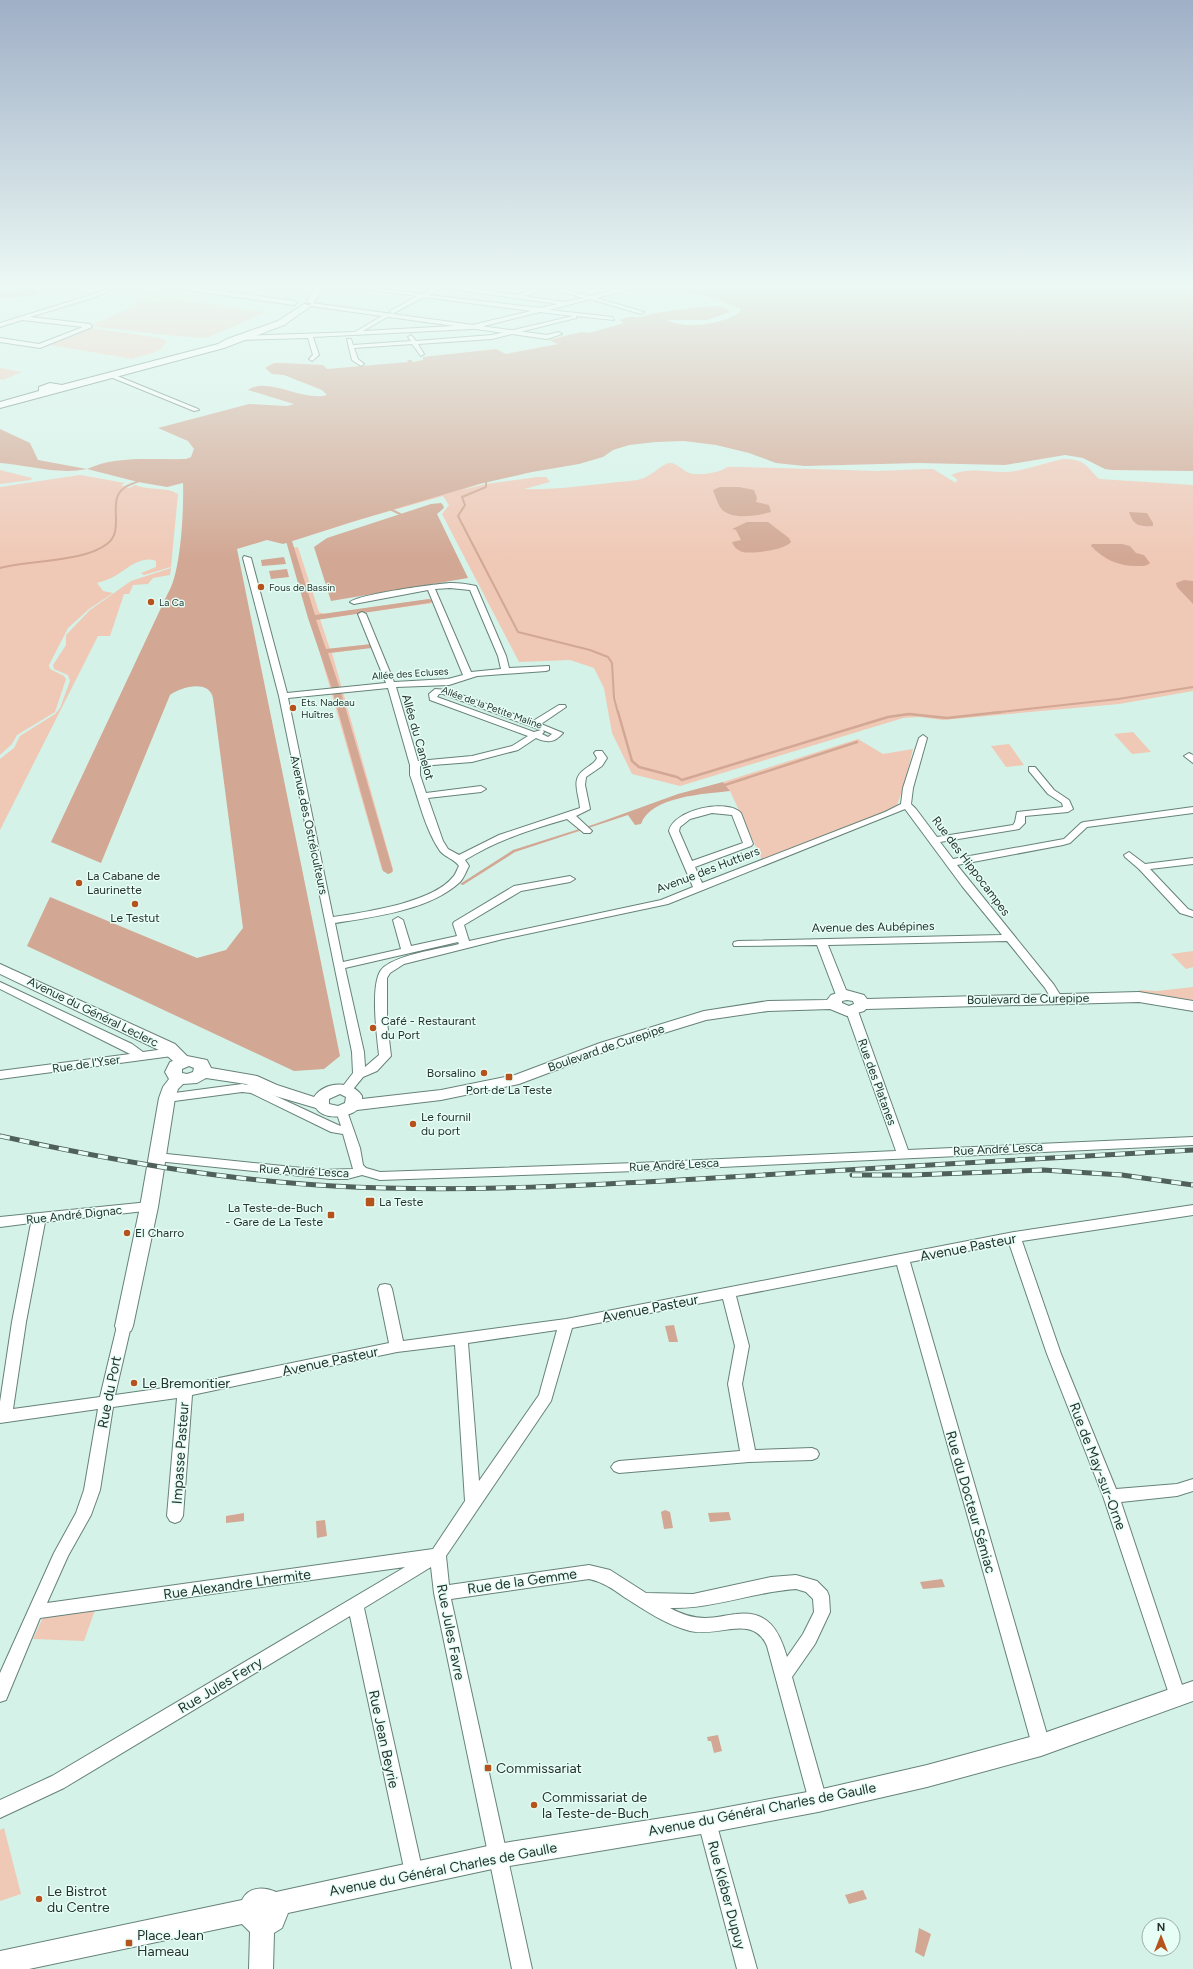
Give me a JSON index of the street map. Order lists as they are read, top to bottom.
{
  "streets": {
    "main road": ["Boulevard de Curepipe", "Avenue du Général Leclerc", "Rue du Port"],
    "street": [
      "Allée des Ecluses",
      "Allée de la Petite Maline",
      "Allée du Canelot",
      "Avenue des Ostréiculteurs",
      "Rue des Hippocampes",
      "Avenue des Huttiers",
      "Avenue des Aubépines",
      "Rue de l'Yser",
      "Rue des Platanes",
      "Rue André Lesca",
      "Rue André Dignac",
      "Avenue Pasteur",
      "Impasse Pasteur",
      "Rue de May-sur-Orne",
      "Rue du Docteur Sémiac",
      "Rue de la Gemme",
      "Rue Alexandre Lhermite",
      "Rue Jules Favre",
      "Rue Jules Ferry",
      "Rue Jean Beyrie",
      "Avenue du Général Charles de Gaulle",
      "Rue Kléber Dupuy"
    ]
  },
  "crossings": [
    ["Allée des Ecluses", "Allée de la Petite Maline"],
    ["Allée des Ecluses", "Allée du Canelot"],
    ["Allée des Ecluses", "Avenue des Ostréiculteurs"],
    ["Rue des Hippocampes", "Avenue des Huttiers"],
    ["Rue des Hippocampes", "Avenue des Aubépines"],
    ["Rue des Hippocampes", "Boulevard de Curepipe"],
    ["Boulevard de Curepipe", "Rue des Platanes"],
    ["Avenue du Général Leclerc", "Rue de l'Yser"],
    ["Rue des Platanes", "Rue André Lesca"],
    ["Rue André Lesca", "Rue du Port"],
    ["Rue André Dignac", "Rue du Port"],
    ["Avenue Pasteur", "Rue du Port"],
    ["Avenue Pasteur", "Impasse Pasteur"],
    ["Avenue Pasteur", "Rue de May-sur-Orne"],
    ["Avenue Pasteur", "Rue du Docteur Sémiac"],
    ["Rue du Port", "Rue Alexandre Lhermite"],
    ["Rue de May-sur-Orne", "Avenue du Général Charles de Gaulle"],
    ["Rue du Docteur Sémiac", "Avenue du Général Charles de Gaulle"],
    ["Rue de la Gemme", "Rue Jules Favre"],
    ["Rue de la Gemme", "Avenue du Général Charles de Gaulle"],
    ["Rue Alexandre Lhermite", "Rue Jules Favre"],
    ["Rue Alexandre Lhermite", "Rue Jules Ferry"],
    ["Rue Jules Favre", "Rue Jules Ferry"],
    ["Rue Jules Favre", "Avenue du Général Charles de Gaulle"],
    ["Rue Jules Ferry", "Rue Jean Beyrie"],
    ["Rue Jean Beyrie", "Avenue du Général Charles de Gaulle"],
    ["Avenue du Général Charles de Gaulle", "Rue Kléber Dupuy"]
  ],
  "places": {
    "other": [
      "Fous de Bassin",
      "La Ca",
      "Ets. Nadeau Huîtres",
      "La Cabane de Laurinette",
      "Le Testut",
      "Café - Restaurant du Port",
      "Borsalino",
      "Le fournil du port",
      "El Charro",
      "Le Bremontier",
      "Commissariat de la Teste-de-Buch",
      "Le Bistrot du Centre"
    ],
    "transit": [
      "Port de La Teste",
      "La Teste",
      "La Teste-de-Buch - Gare de La Teste",
      "Commissariat",
      "Place Jean Hameau"
    ]
  },
  "north": "top"
}
